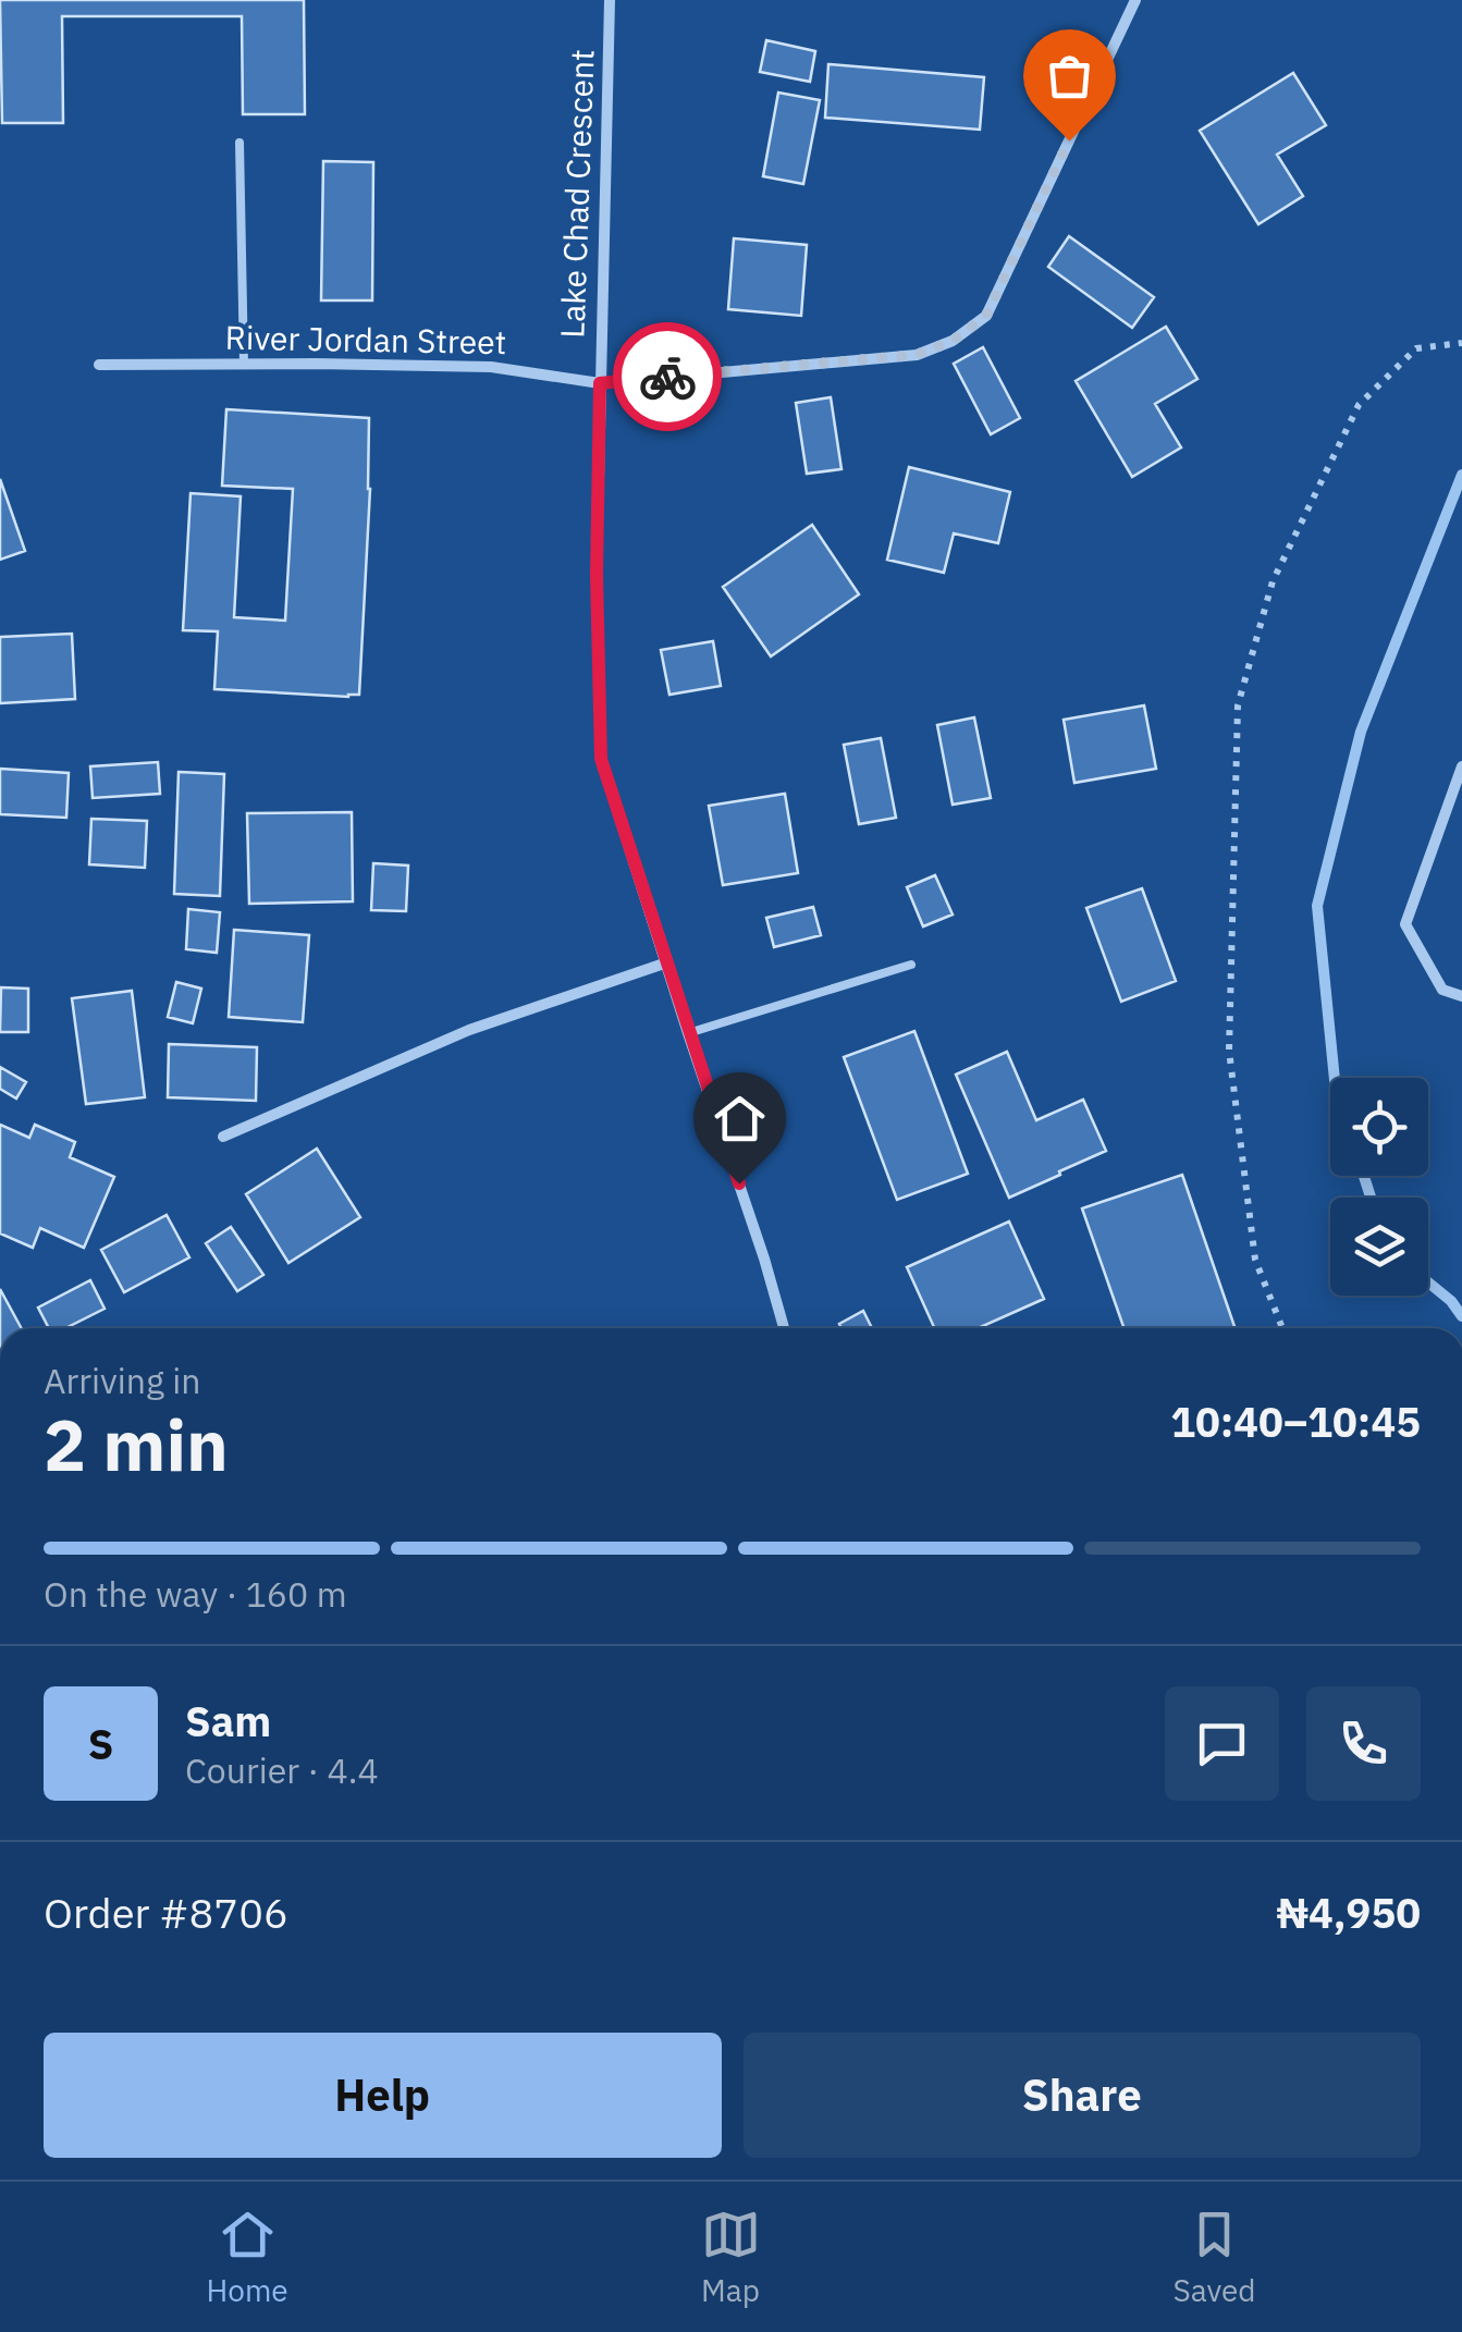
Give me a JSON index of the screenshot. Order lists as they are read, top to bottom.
{
  "streets": {
    "street": ["Lake Chad Crescent", "River Jordan Street"]
  },
  "crossings": [
    ["Lake Chad Crescent", "River Jordan Street"]
  ],
  "page": {
    "heading": ["2 min", "Arriving in", "10:40–10:45"],
    "panel": [
      "Sam",
      "Courier · 4.4",
      "Order #8706",
      "₦4,950"
    ],
    "bar": "On the way · 160 m",
    "round": "S",
    "buttons": ["Help", "Share"],
    "tabs": ["Home", "Map", "Saved"]
  }
}
